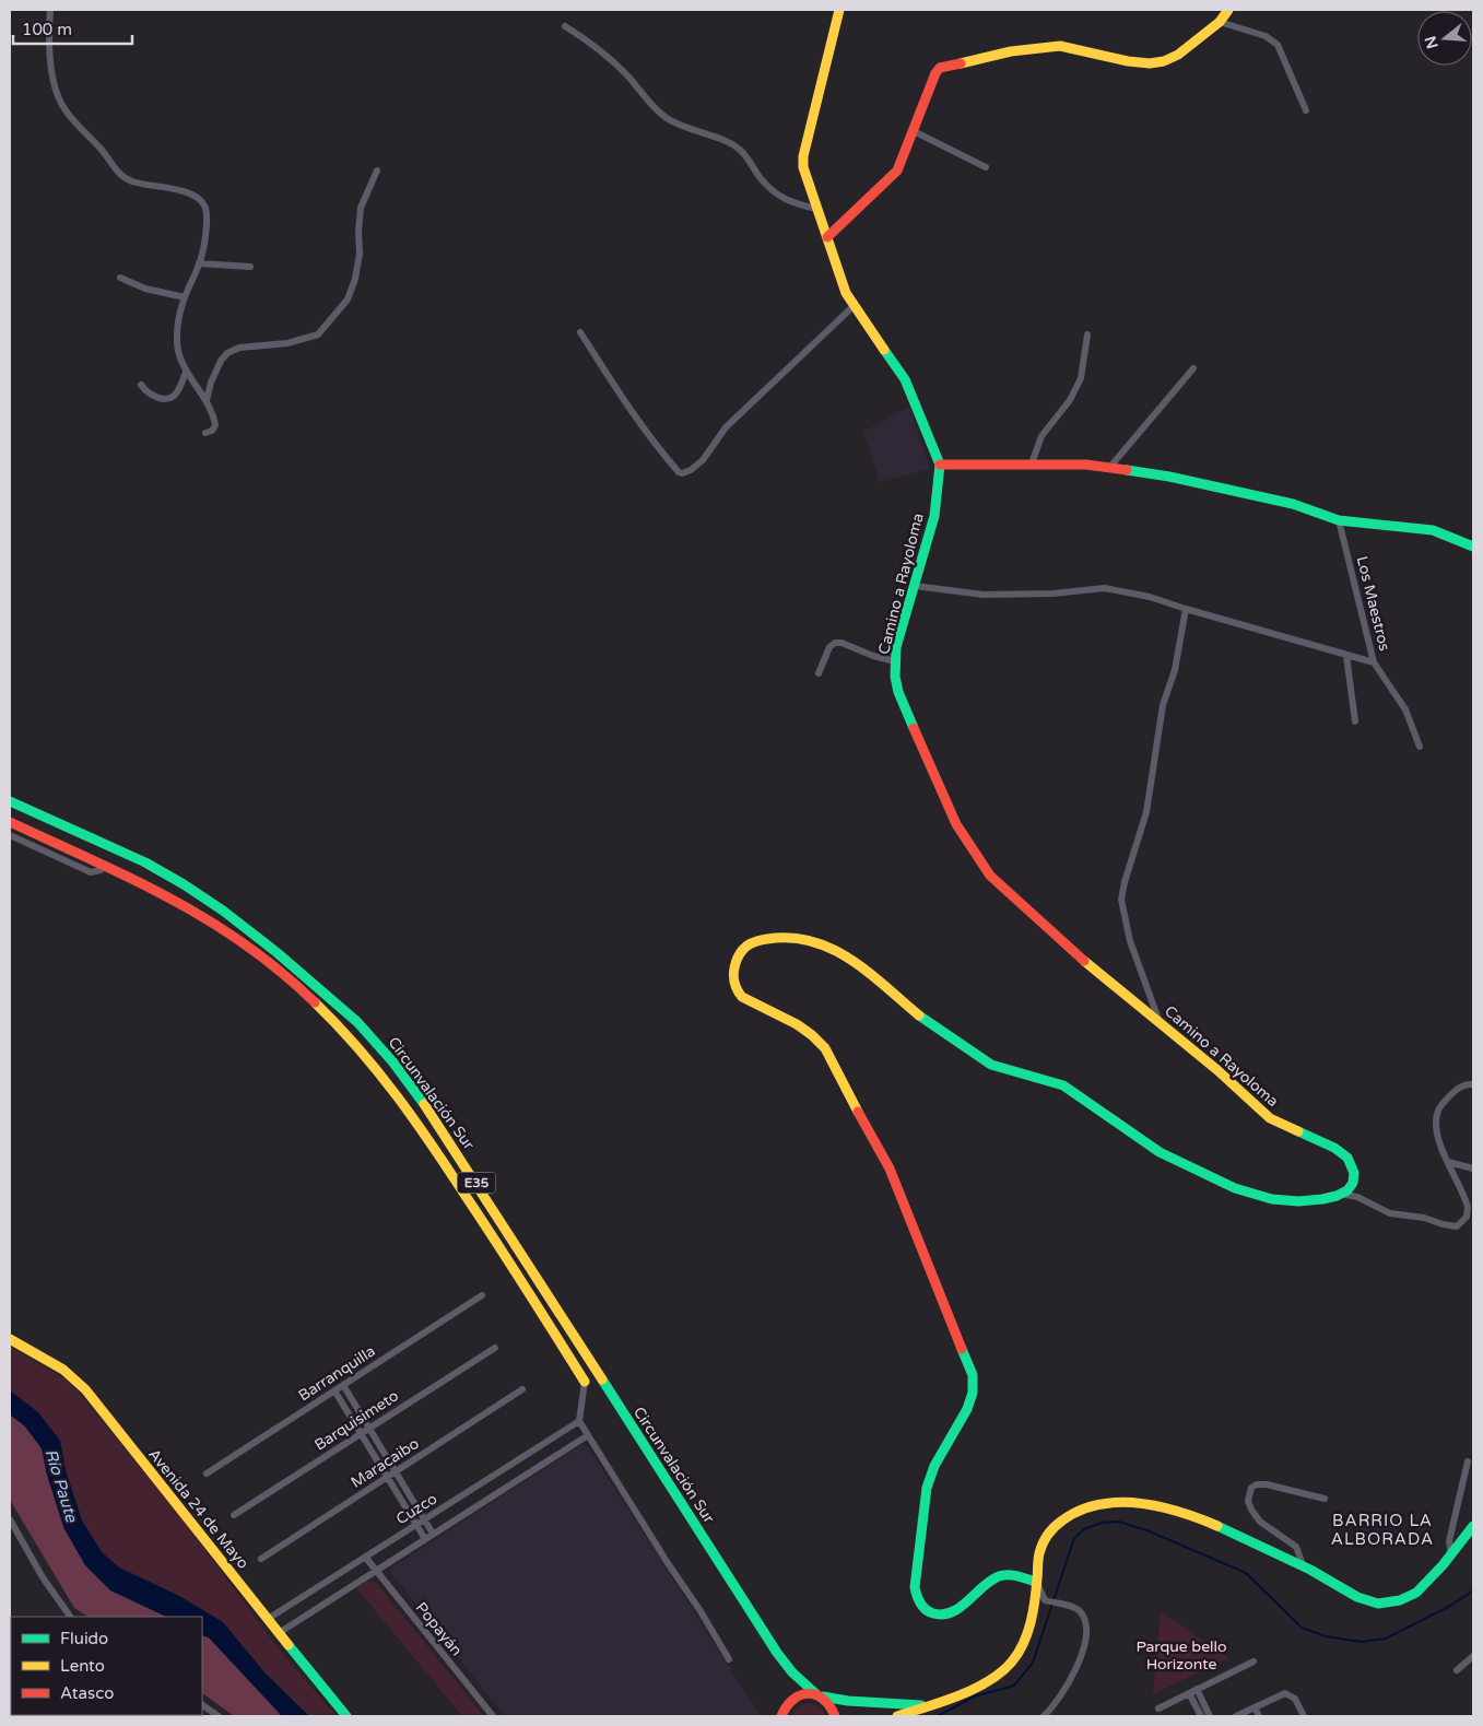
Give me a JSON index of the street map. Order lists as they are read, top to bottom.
{
  "streets": {
    "main road": [
      "Camino a Rayoloma",
      "Circunvalación Sur",
      "E35",
      "Avenida 24 de Mayo"
    ],
    "street": [
      "Los Maestros",
      "Barranquilla",
      "Barquisimeto",
      "Maracaibo",
      "Cuzco",
      "Popayán"
    ]
  },
  "crossings": [
    ["Circunvalación Sur", "E35"],
    ["Avenida 24 de Mayo", "Cuzco"],
    ["Cuzco", "Popayán"]
  ],
  "districts": ["BARRIO LA ALBORADA"],
  "water": ["Río Paute"],
  "parks": ["Parque bello Horizonte"],
  "legend": ["Fluido", "Lento", "Atasco"],
  "scale_bar": "100 m",
  "north": "left"
}
